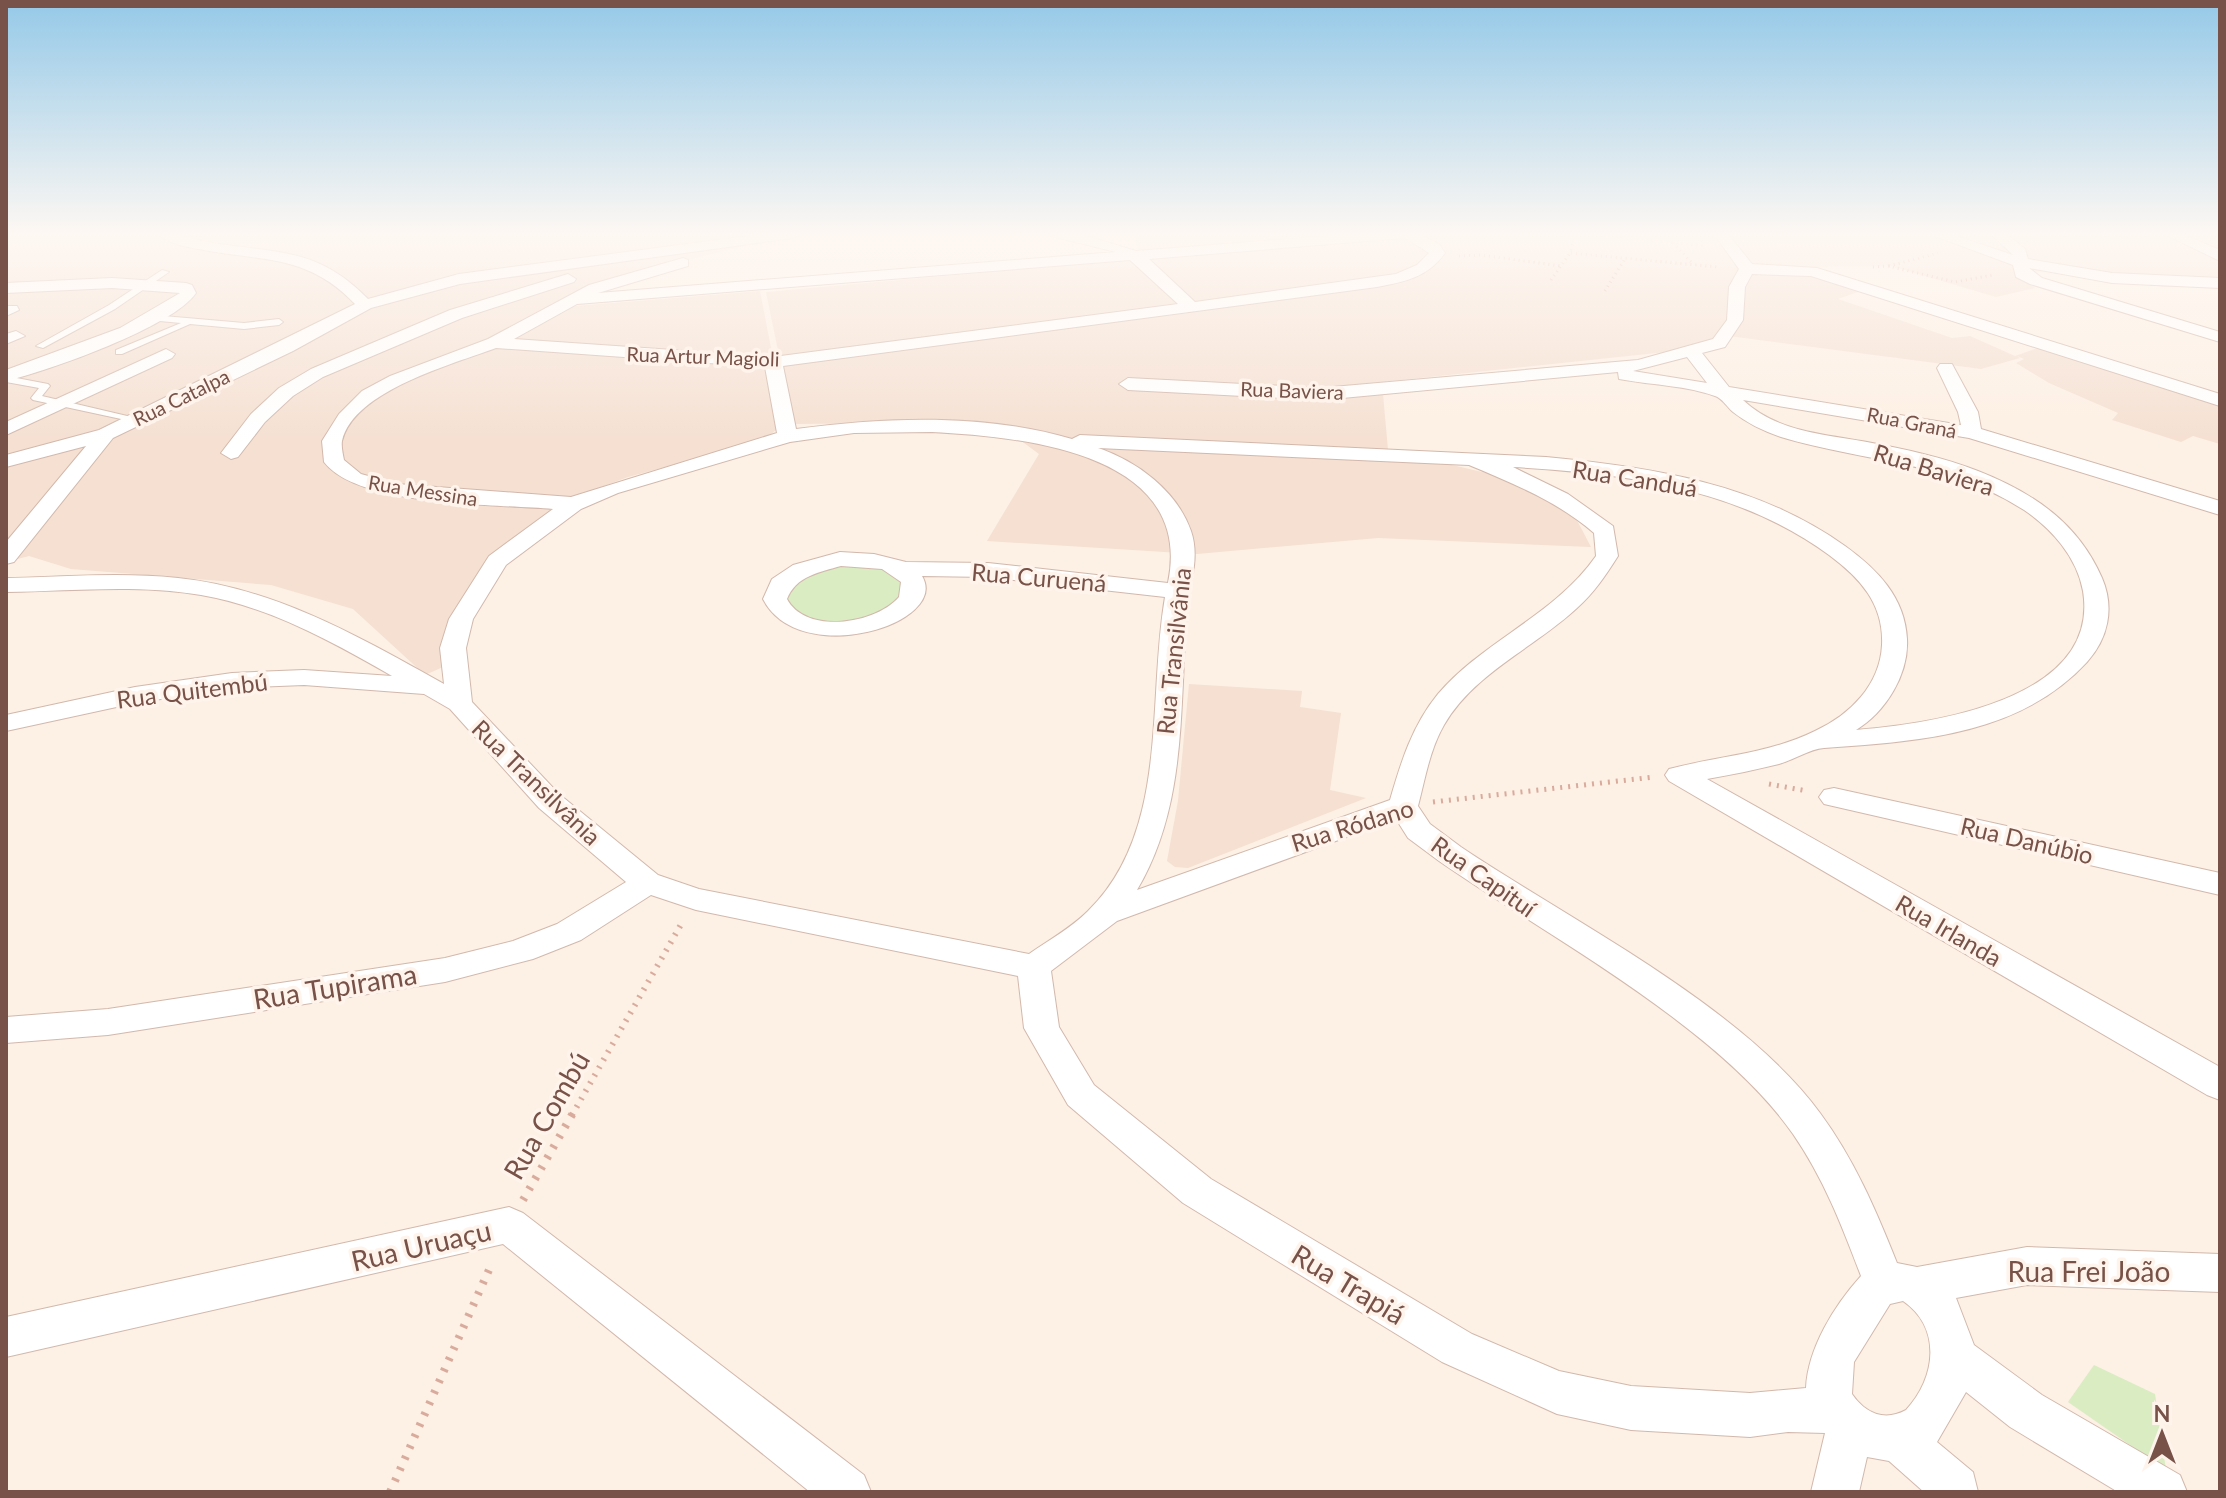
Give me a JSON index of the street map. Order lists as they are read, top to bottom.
{
  "streets": {
    "street": [
      "Rua Artur Magioli",
      "Rua Baviera",
      "Rua Catalpa",
      "Rua Graná",
      "Rua Canduá",
      "Rua Messina",
      "Rua Curuená",
      "Rua Transilvânia",
      "Rua Quitembú",
      "Rua Ródano",
      "Rua Danúbio",
      "Rua Capituí",
      "Rua Irlanda",
      "Rua Tupirama",
      "Rua Uruaçu",
      "Rua Frei João",
      "Rua Trapiá"
    ],
    "path": ["Rua Combú"]
  },
  "crossings": [
    ["Rua Artur Magioli", "Rua Messina"],
    ["Rua Baviera", "Rua Graná"],
    ["Rua Baviera", "Rua Canduá"],
    ["Rua Canduá", "Rua Transilvânia"],
    ["Rua Canduá", "Rua Ródano"],
    ["Rua Canduá", "Rua Irlanda"],
    ["Rua Messina", "Rua Transilvânia"],
    ["Rua Curuená", "Rua Transilvânia"],
    ["Rua Transilvânia", "Rua Ródano"],
    ["Rua Transilvânia", "Rua Tupirama"],
    ["Rua Transilvânia", "Rua Combú"],
    ["Rua Transilvânia", "Rua Trapiá"],
    ["Rua Ródano", "Rua Capituí"],
    ["Rua Ródano", "Rua Irlanda"],
    ["Rua Capituí", "Rua Frei João"],
    ["Rua Combú", "Rua Uruaçu"]
  ],
  "north": "top"
}
